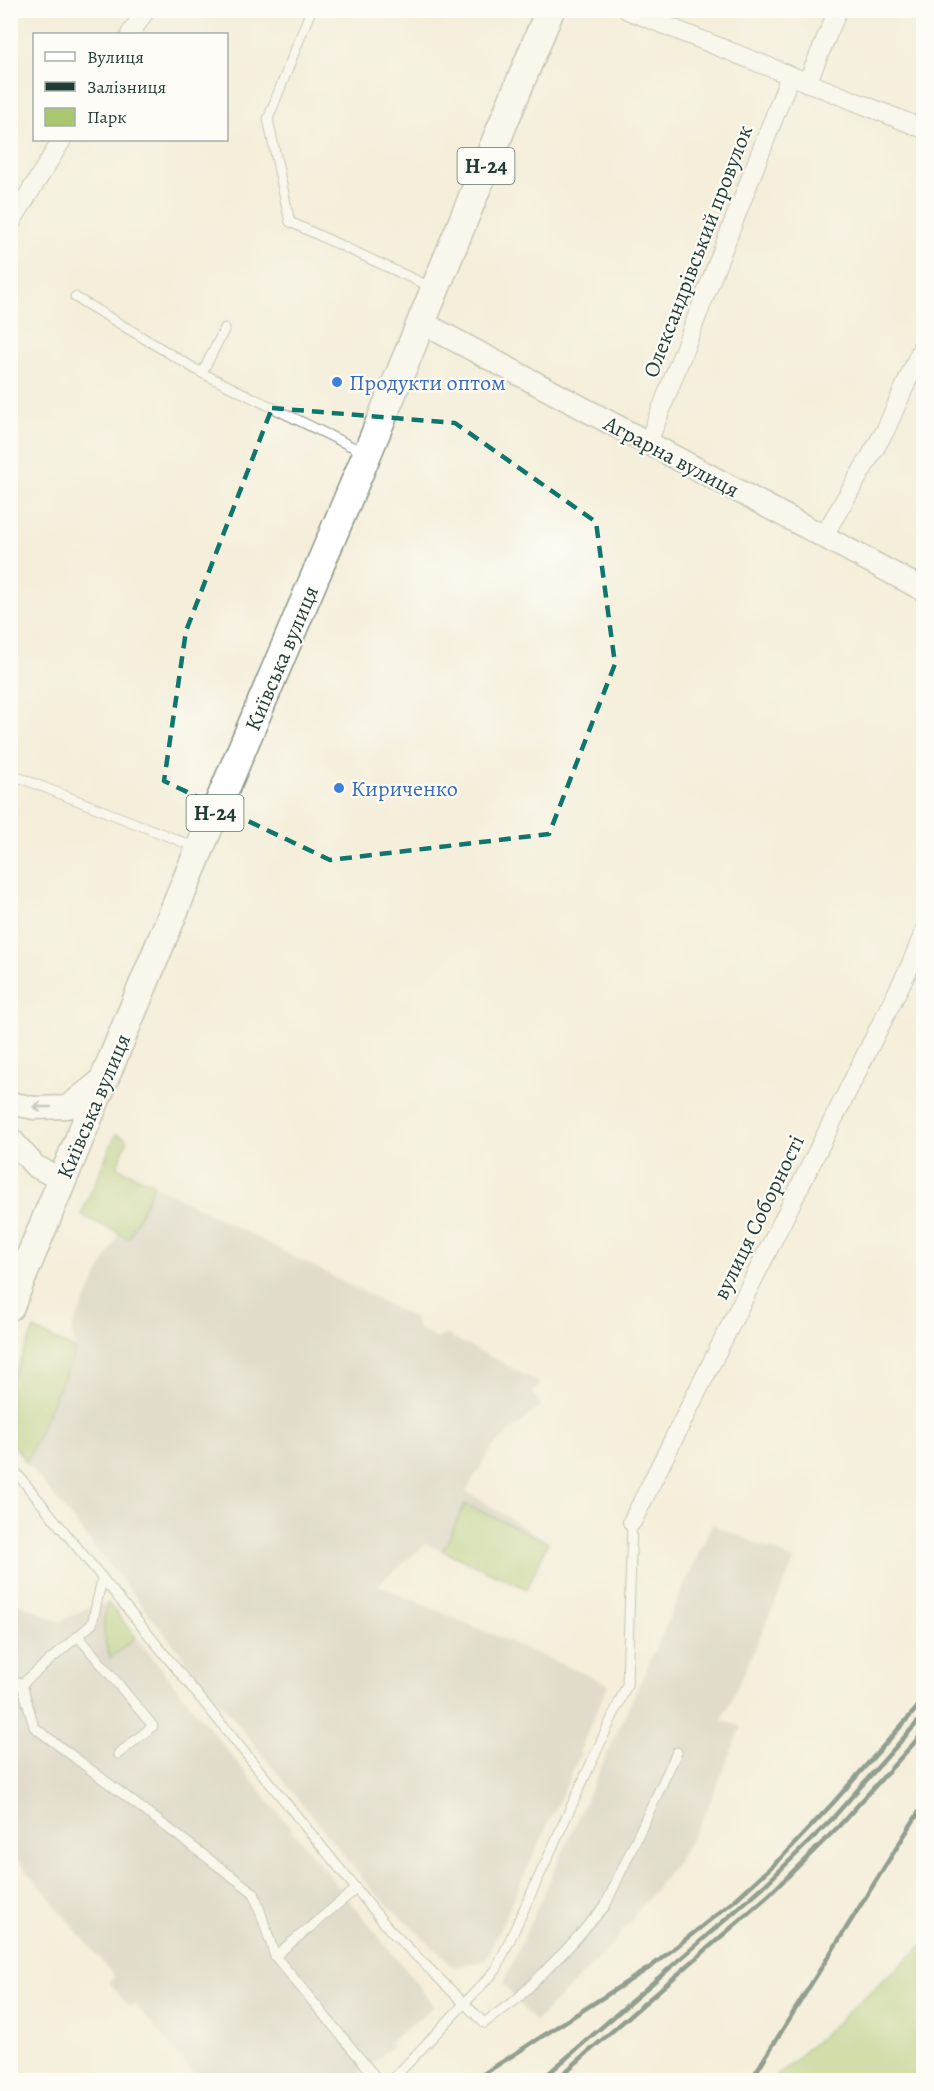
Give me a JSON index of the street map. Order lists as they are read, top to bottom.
{
  "streets": {
    "main road": ["Н-24", "Київська вулиця"],
    "street": ["Олександрівський провулок", "Аграрна вулиця", "вулиця Соборності"]
  },
  "crossings": [
    ["Олександрівський провулок", "Аграрна вулиця"],
    ["Аграрна вулиця", "Київська вулиця"]
  ],
  "places": ["Продукти оптом", "Кириченко"],
  "legend": ["Вулиця", "Залізниця", "Парк"]
}
